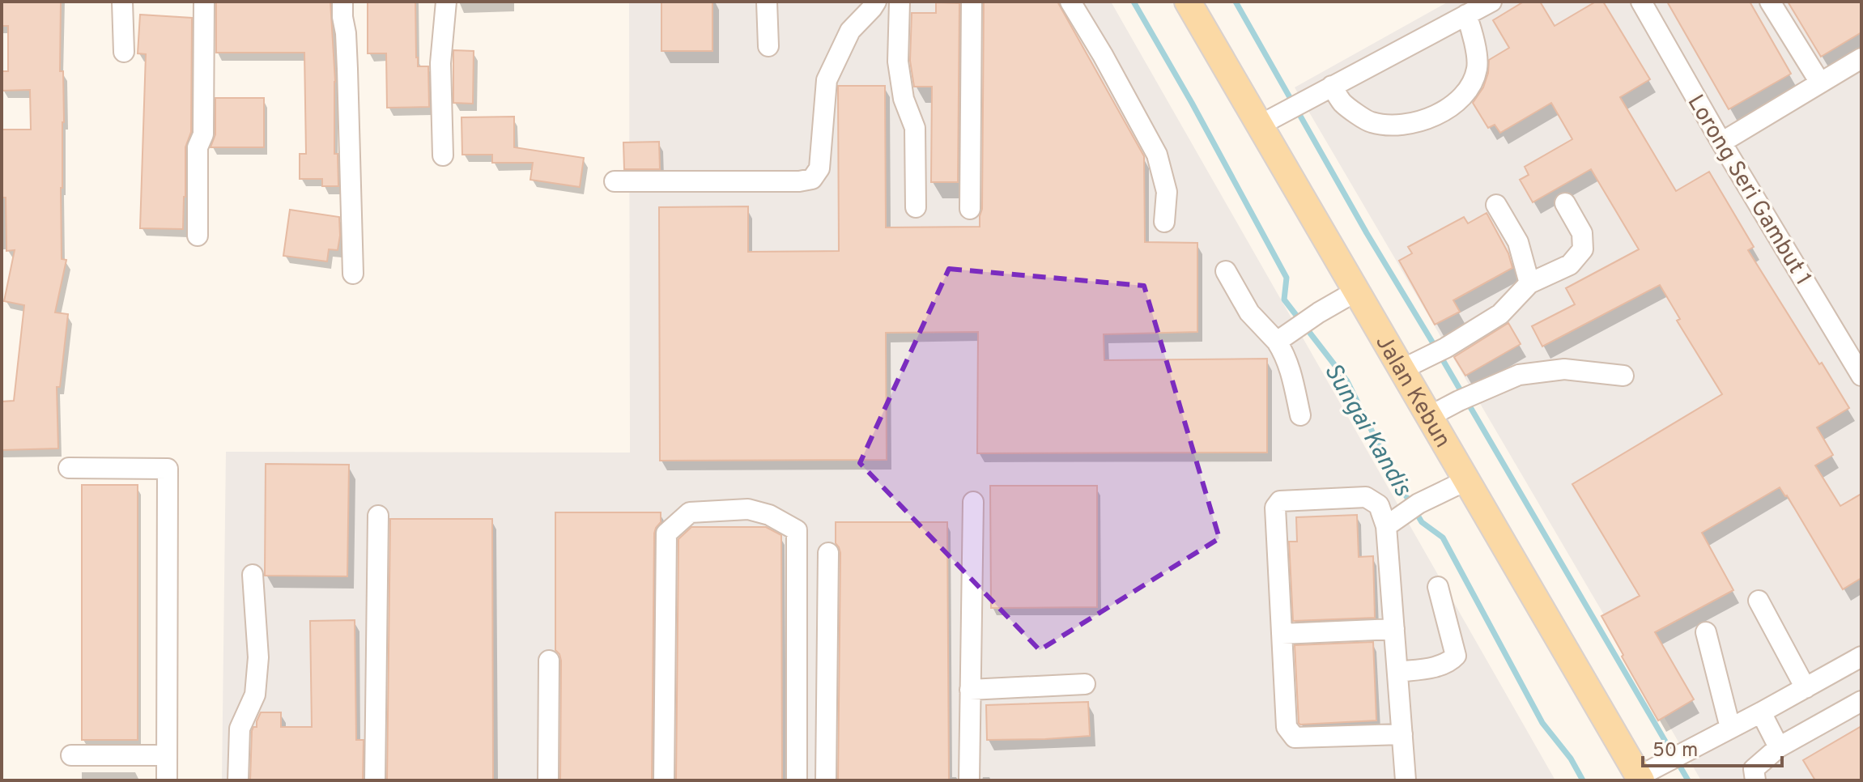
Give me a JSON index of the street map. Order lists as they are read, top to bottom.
{
  "streets": {
    "main road": ["Jalan Kebun"],
    "street": ["Lorong Seri Gambut 1"]
  },
  "water": ["Sungai Kandis"],
  "scale_bar": "50 m"
}
